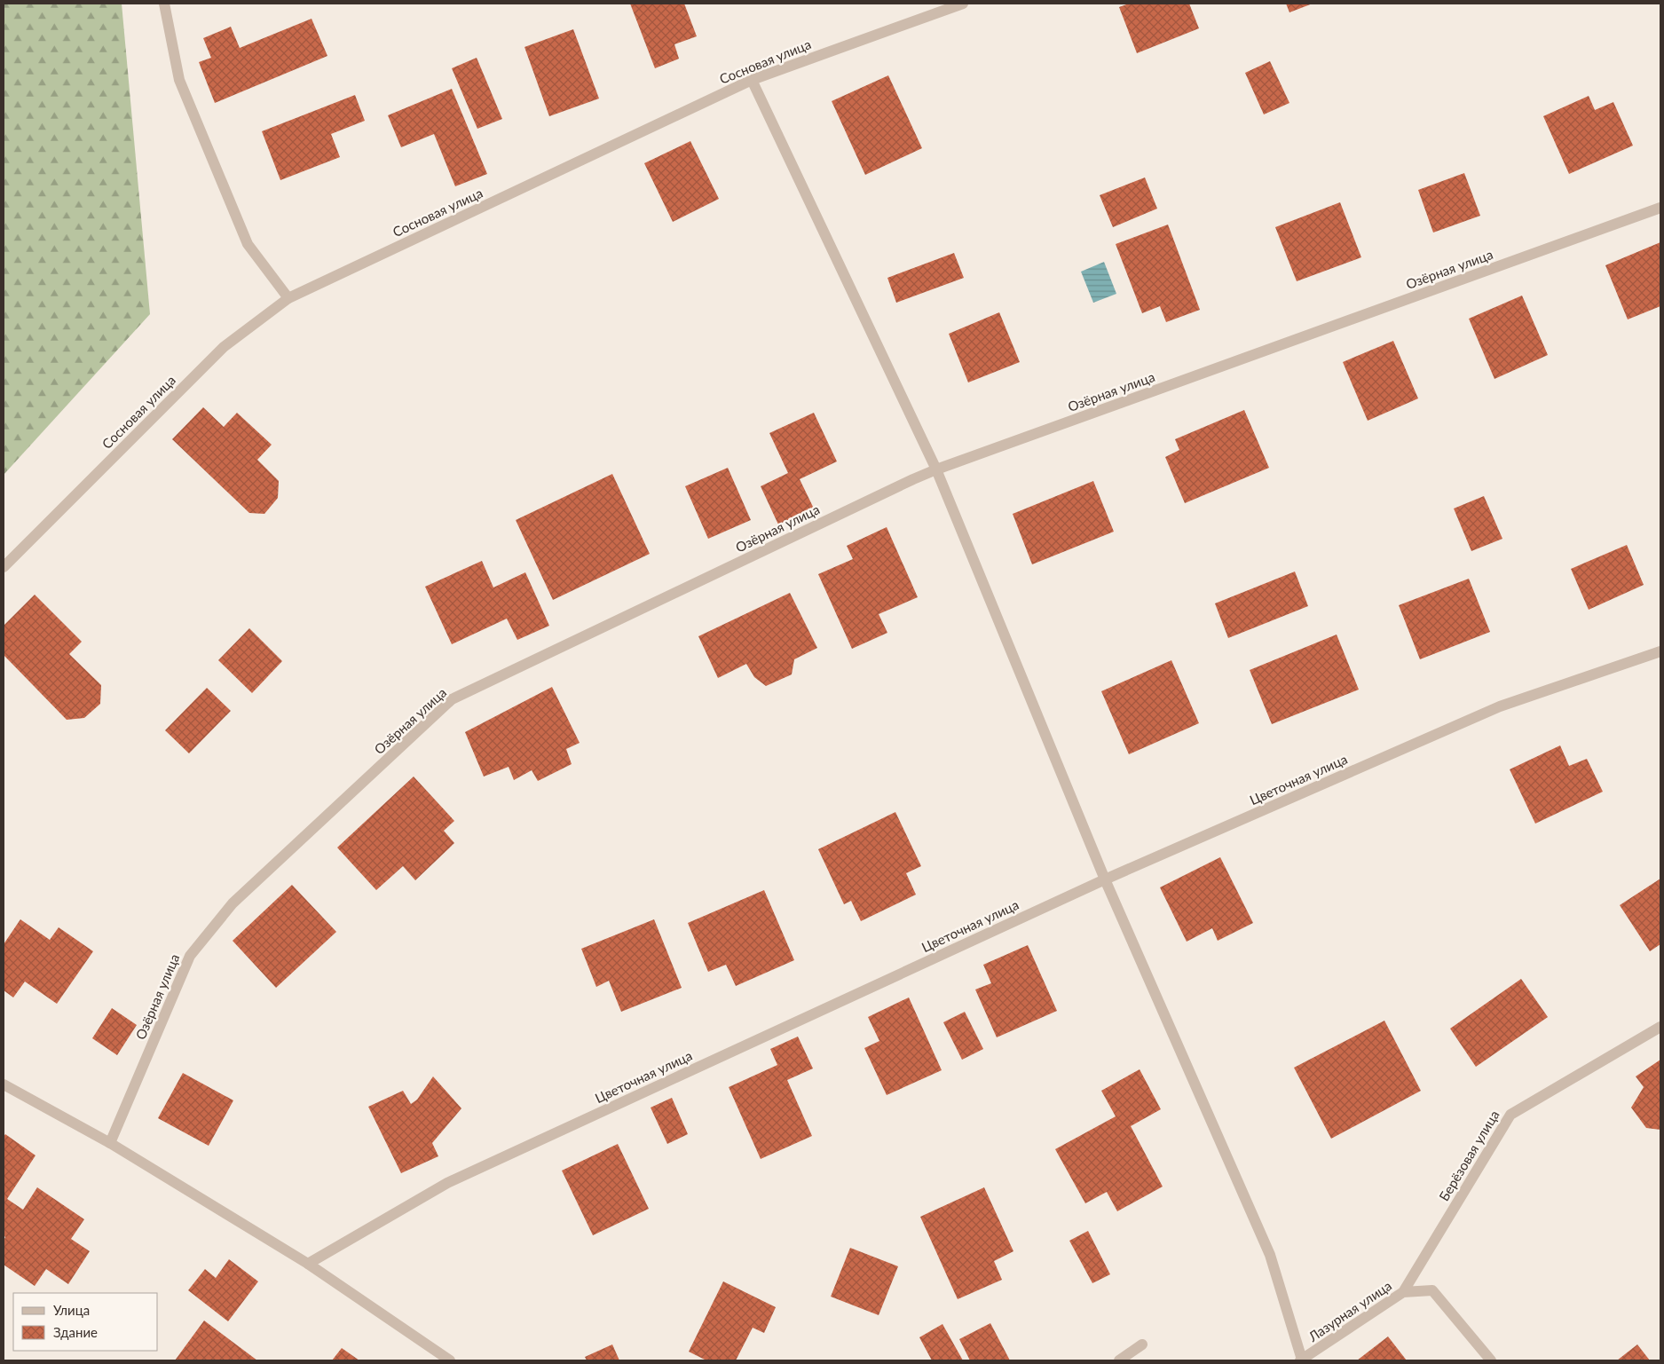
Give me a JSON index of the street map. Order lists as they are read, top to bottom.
{
  "streets": {
    "street": [
      "Сосновая улица",
      "Озёрная улица",
      "Цветочная улица",
      "Берёзовая улица",
      "Лазурная улица"
    ]
  },
  "crossings": [
    ["Берёзовая улица", "Лазурная улица"]
  ],
  "legend": ["Улица", "Здание"]
}
